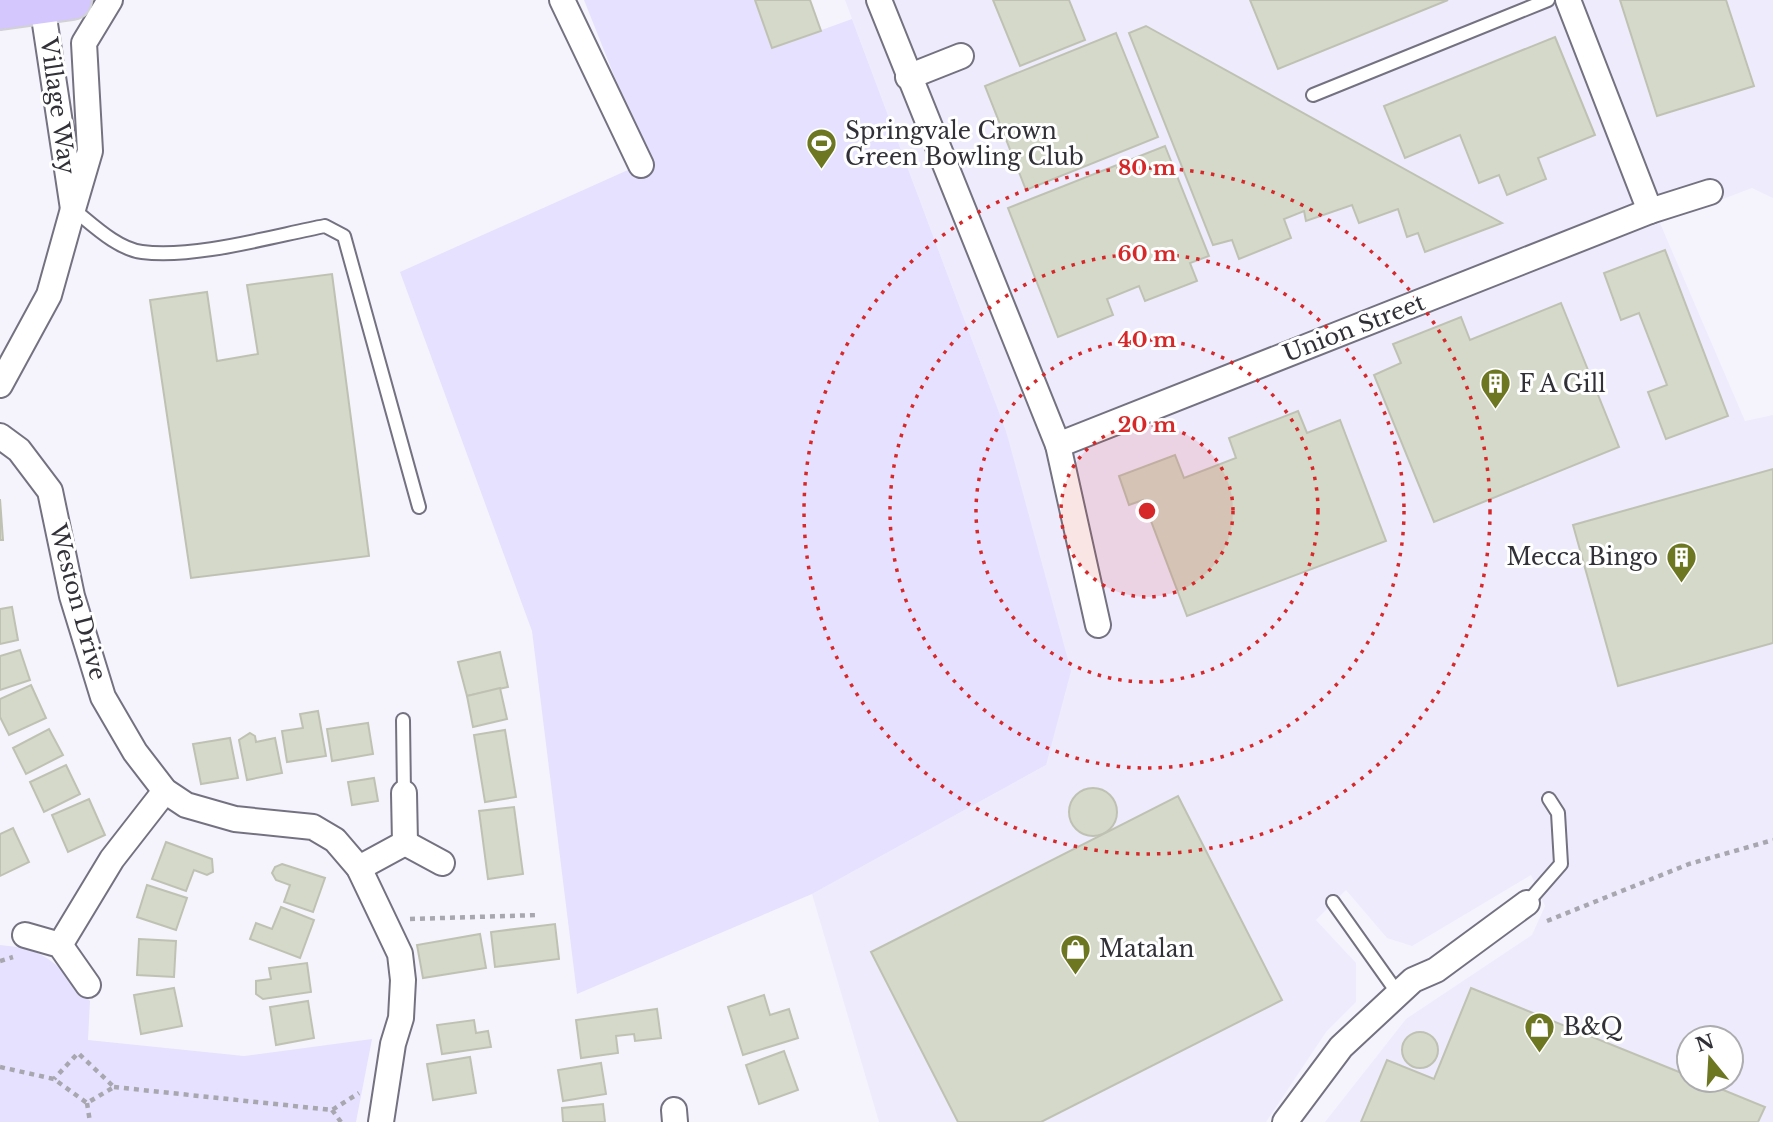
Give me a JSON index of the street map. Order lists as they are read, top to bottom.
{
  "streets": {
    "street": ["Village Way", "Union Street", "Weston Drive"]
  },
  "places": {
    "sports": ["Springvale Crown Green Bowling Club"],
    "building": ["F A Gill", "Mecca Bingo"],
    "shop": ["Matalan", "B&Q"]
  },
  "north": "top",
  "rings": [
    "80 m",
    "60 m",
    "40 m",
    "20 m"
  ]
}
